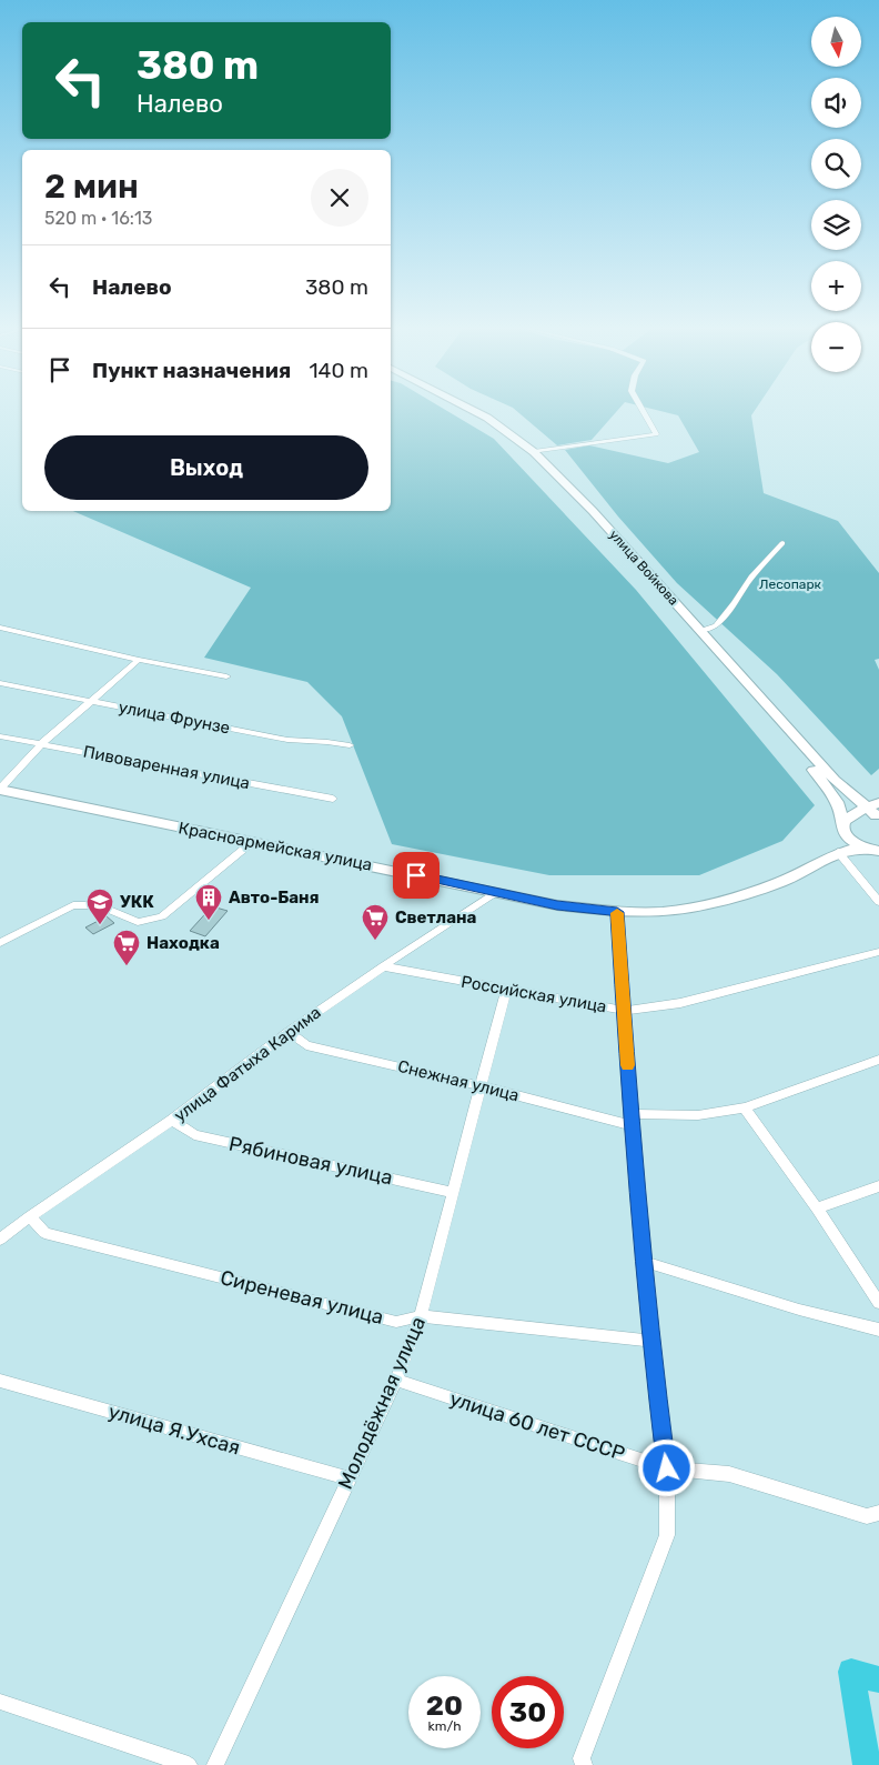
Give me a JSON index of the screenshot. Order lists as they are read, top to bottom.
{
  "streets": {
    "main road": ["улица Войкова", "Красноармейская улица"],
    "street": [
      "улица Фрунзе",
      "Пивоваренная улица",
      "Российская улица",
      "улица Фатыха Карима",
      "Снежная улица",
      "Рябиновая улица",
      "Сиреневая улица",
      "Молодёжная улица",
      "улица 60 лет СССР",
      "улица Я.Ухсая"
    ]
  },
  "crossings": [
    ["Красноармейская улица", "улица Фатыха Карима"],
    ["Российская улица", "улица Фатыха Карима"],
    ["Российская улица", "Молодёжная улица"],
    ["улица Фатыха Карима", "Снежная улица"],
    ["улица Фатыха Карима", "Рябиновая улица"],
    ["улица Фатыха Карима", "Сиреневая улица"],
    ["Снежная улица", "Молодёжная улица"],
    ["Рябиновая улица", "Молодёжная улица"],
    ["Сиреневая улица", "Молодёжная улица"],
    ["Молодёжная улица", "улица 60 лет СССР"],
    ["Молодёжная улица", "улица Я.Ухсая"]
  ],
  "parks": ["Лесопарк"],
  "places": {
    "building": ["Авто-Баня"],
    "school or university": ["УКК"],
    "supermarket": ["Светлана", "Находка"]
  },
  "north": "bottom",
  "page": {
    "map_buttons": ["+", "−"],
    "turn": ["380 m", "Налево"],
    "heading": ["2 мин", "520 m · 16:13"],
    "list": [
      {
        "name": "Налево",
        "value": "380 m"
      },
      {
        "name": "Пункт назначения",
        "value": "140 m"
      }
    ],
    "buttons": "Выход",
    "speed": "20 km/h",
    "limit": "30"
  }
}
